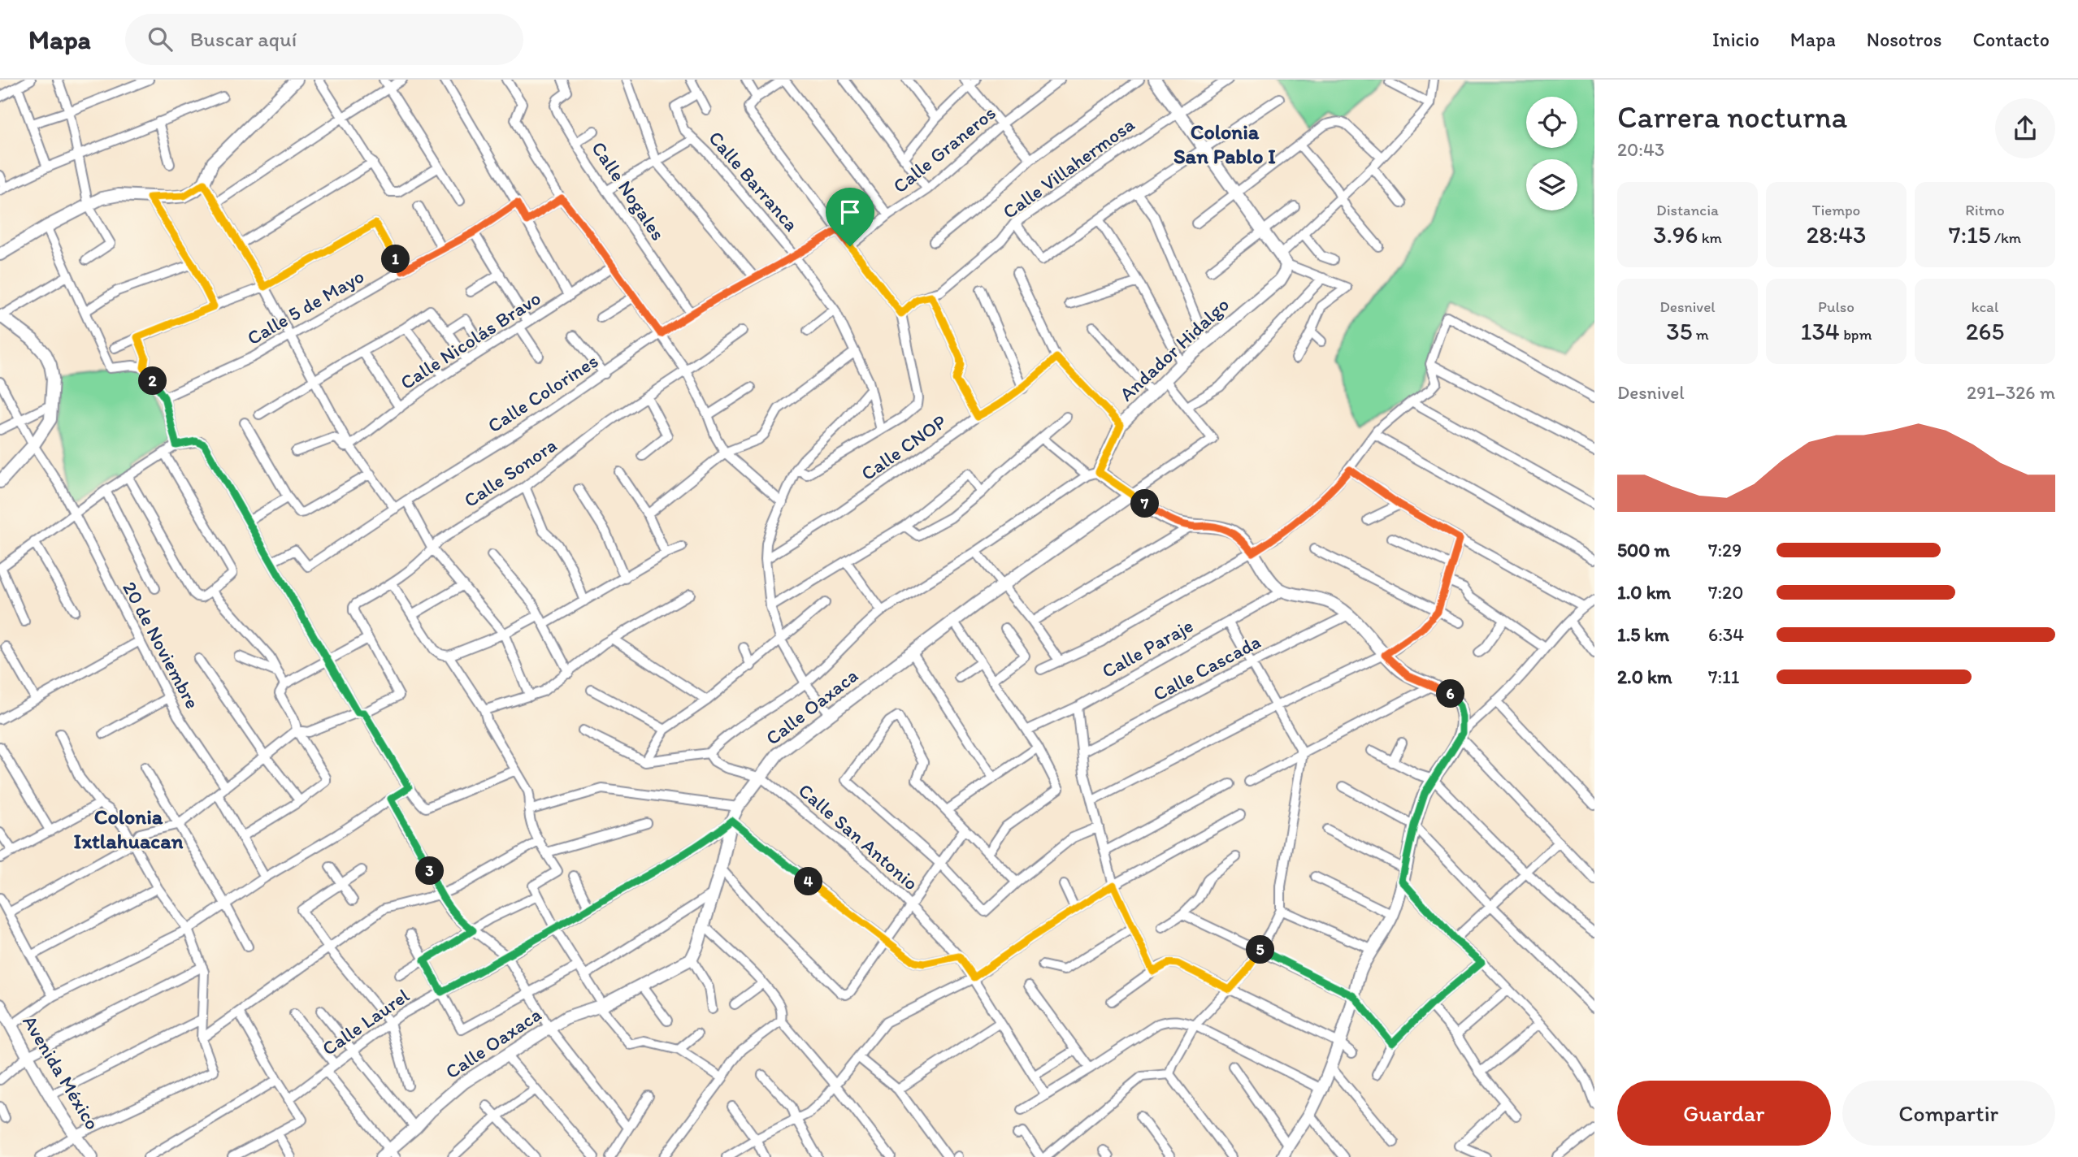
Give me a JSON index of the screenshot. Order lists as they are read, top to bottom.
{
  "streets": {
    "street": [
      "Calle Graneros",
      "Calle Villahermosa",
      "Calle Barranca",
      "Calle Nogales",
      "Calle 5 de Mayo",
      "Calle Nicolás Bravo",
      "Andador Hidalgo",
      "Calle Colorines",
      "Calle CNOP",
      "Calle Sonora",
      "20 de Noviembre",
      "Calle Paraje",
      "Calle Cascada",
      "Calle Oaxaca",
      "Calle San Antonio",
      "Calle Laurel",
      "Avenida México"
    ]
  },
  "crossings": [
    ["Calle Barranca", "Calle Colorines"],
    ["Calle Nogales", "Calle Colorines"],
    ["Calle Oaxaca", "Calle San Antonio"],
    ["Calle Oaxaca", "Calle Laurel"]
  ],
  "districts": ["Colonia San Pablo I", "Colonia Ixtlahuacan"],
  "page": {
    "header": "Mapa",
    "search": "Buscar aquí",
    "nav": [
      "Inicio",
      "Mapa",
      "Nosotros",
      "Contacto"
    ],
    "heading": ["Carrera nocturna", "20:43"],
    "stats": [
      ["Distancia", "3.96 km"],
      ["Tiempo", "28:43"],
      ["Ritmo", "7:15 /km"],
      ["Desnivel", "35 m"],
      ["Pulso", "134 bpm"],
      ["kcal", "265"]
    ],
    "pins": [
      "1",
      "2",
      "7",
      "6",
      "3",
      "4",
      "5"
    ],
    "chart": ["Desnivel", "291–326 m"],
    "list": [
      {
        "name": "500 m",
        "note": "7:29"
      },
      {
        "name": "1.0 km",
        "note": "7:20"
      },
      {
        "name": "1.5 km",
        "note": "6:34"
      },
      {
        "name": "2.0 km",
        "note": "7:11"
      }
    ],
    "buttons": ["Guardar", "Compartir"]
  }
}
